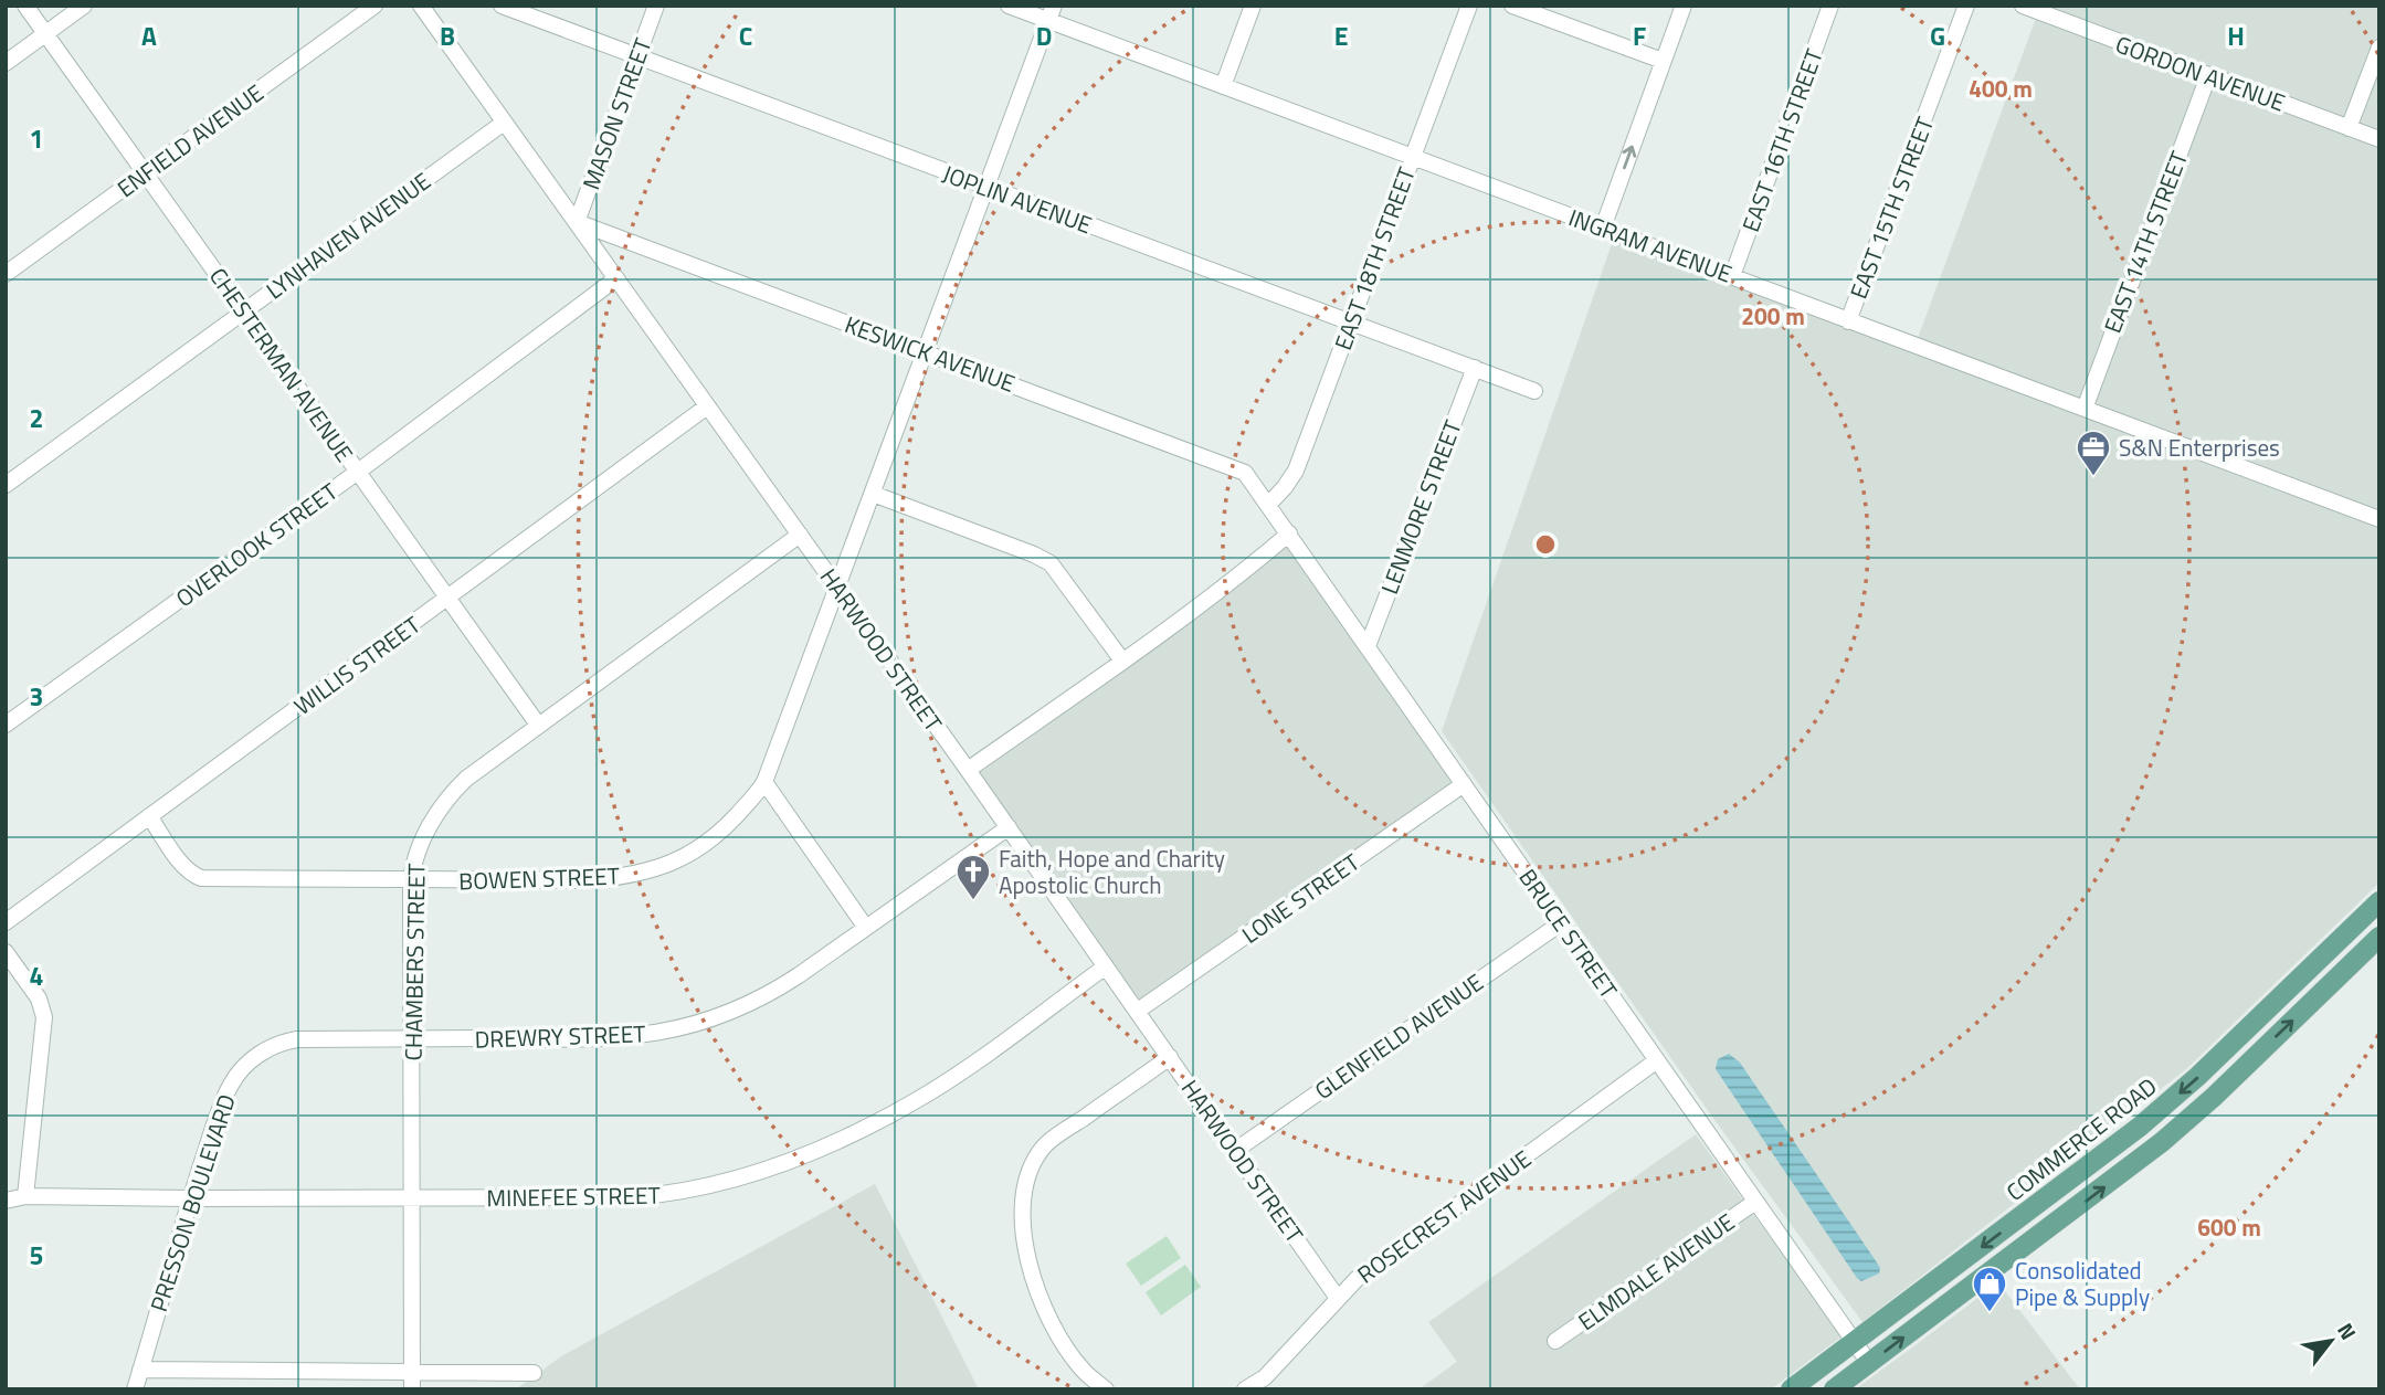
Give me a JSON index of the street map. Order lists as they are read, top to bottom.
{
  "streets": {
    "main road": ["COMMERCE ROAD"],
    "street": [
      "GORDON AVENUE",
      "MASON STREET",
      "ENFIELD AVENUE",
      "EAST 16TH STREET",
      "JOPLIN AVENUE",
      "EAST 15TH STREET",
      "LYNHAVEN AVENUE",
      "EAST 14TH STREET",
      "INGRAM AVENUE",
      "EAST 18TH STREET",
      "KESWICK AVENUE",
      "CHESTERMAN AVENUE",
      "LENMORE STREET",
      "OVERLOOK STREET",
      "HARWOOD STREET",
      "WILLIS STREET",
      "BOWEN STREET",
      "LONE STREET",
      "BRUCE STREET",
      "CHAMBERS STREET",
      "DREWRY STREET",
      "GLENFIELD AVENUE",
      "MINEFEE STREET",
      "PRESSON BOULEVARD",
      "ROSECREST AVENUE",
      "ELMDALE AVENUE"
    ]
  },
  "crossings": [
    ["GORDON AVENUE", "EAST 14TH STREET"],
    ["MASON STREET", "JOPLIN AVENUE"],
    ["MASON STREET", "KESWICK AVENUE"],
    ["MASON STREET", "HARWOOD STREET"],
    ["ENFIELD AVENUE", "CHESTERMAN AVENUE"],
    ["EAST 16TH STREET", "INGRAM AVENUE"],
    ["JOPLIN AVENUE", "EAST 18TH STREET"],
    ["JOPLIN AVENUE", "LENMORE STREET"],
    ["JOPLIN AVENUE", "BOWEN STREET"],
    ["EAST 15TH STREET", "INGRAM AVENUE"],
    ["LYNHAVEN AVENUE", "CHESTERMAN AVENUE"],
    ["LYNHAVEN AVENUE", "HARWOOD STREET"],
    ["EAST 14TH STREET", "INGRAM AVENUE"],
    ["INGRAM AVENUE", "EAST 18TH STREET"],
    ["INGRAM AVENUE", "BOWEN STREET"],
    ["EAST 18TH STREET", "KESWICK AVENUE"],
    ["EAST 18TH STREET", "BRUCE STREET"],
    ["KESWICK AVENUE", "HARWOOD STREET"],
    ["KESWICK AVENUE", "BOWEN STREET"],
    ["KESWICK AVENUE", "BRUCE STREET"],
    ["CHESTERMAN AVENUE", "OVERLOOK STREET"],
    ["CHESTERMAN AVENUE", "WILLIS STREET"],
    ["CHESTERMAN AVENUE", "CHAMBERS STREET"],
    ["LENMORE STREET", "BRUCE STREET"],
    ["OVERLOOK STREET", "HARWOOD STREET"],
    ["HARWOOD STREET", "WILLIS STREET"],
    ["HARWOOD STREET", "BOWEN STREET"],
    ["HARWOOD STREET", "LONE STREET"],
    ["HARWOOD STREET", "CHAMBERS STREET"],
    ["HARWOOD STREET", "DREWRY STREET"],
    ["HARWOOD STREET", "GLENFIELD AVENUE"],
    ["HARWOOD STREET", "MINEFEE STREET"],
    ["HARWOOD STREET", "ROSECREST AVENUE"],
    ["WILLIS STREET", "BOWEN STREET"],
    ["BOWEN STREET", "CHAMBERS STREET"],
    ["LONE STREET", "BRUCE STREET"],
    ["BRUCE STREET", "GLENFIELD AVENUE"],
    ["BRUCE STREET", "COMMERCE ROAD"],
    ["BRUCE STREET", "ROSECREST AVENUE"],
    ["BRUCE STREET", "ELMDALE AVENUE"],
    ["CHAMBERS STREET", "DREWRY STREET"],
    ["CHAMBERS STREET", "MINEFEE STREET"],
    ["DREWRY STREET", "PRESSON BOULEVARD"],
    ["MINEFEE STREET", "PRESSON BOULEVARD"]
  ],
  "places": {
    "office": ["S&N Enterprises"],
    "church": ["Faith, Hope and Charity Apostolic Church"],
    "shop": ["Consolidated Pipe & Supply"]
  },
  "north": "top right",
  "grid": {
    "columns": [
      "A",
      "B",
      "C",
      "D",
      "E",
      "F",
      "G",
      "H"
    ],
    "rows": [
      "1",
      "2",
      "3",
      "4",
      "5"
    ]
  },
  "rings": ["400 m", "200 m", "600 m"]
}
